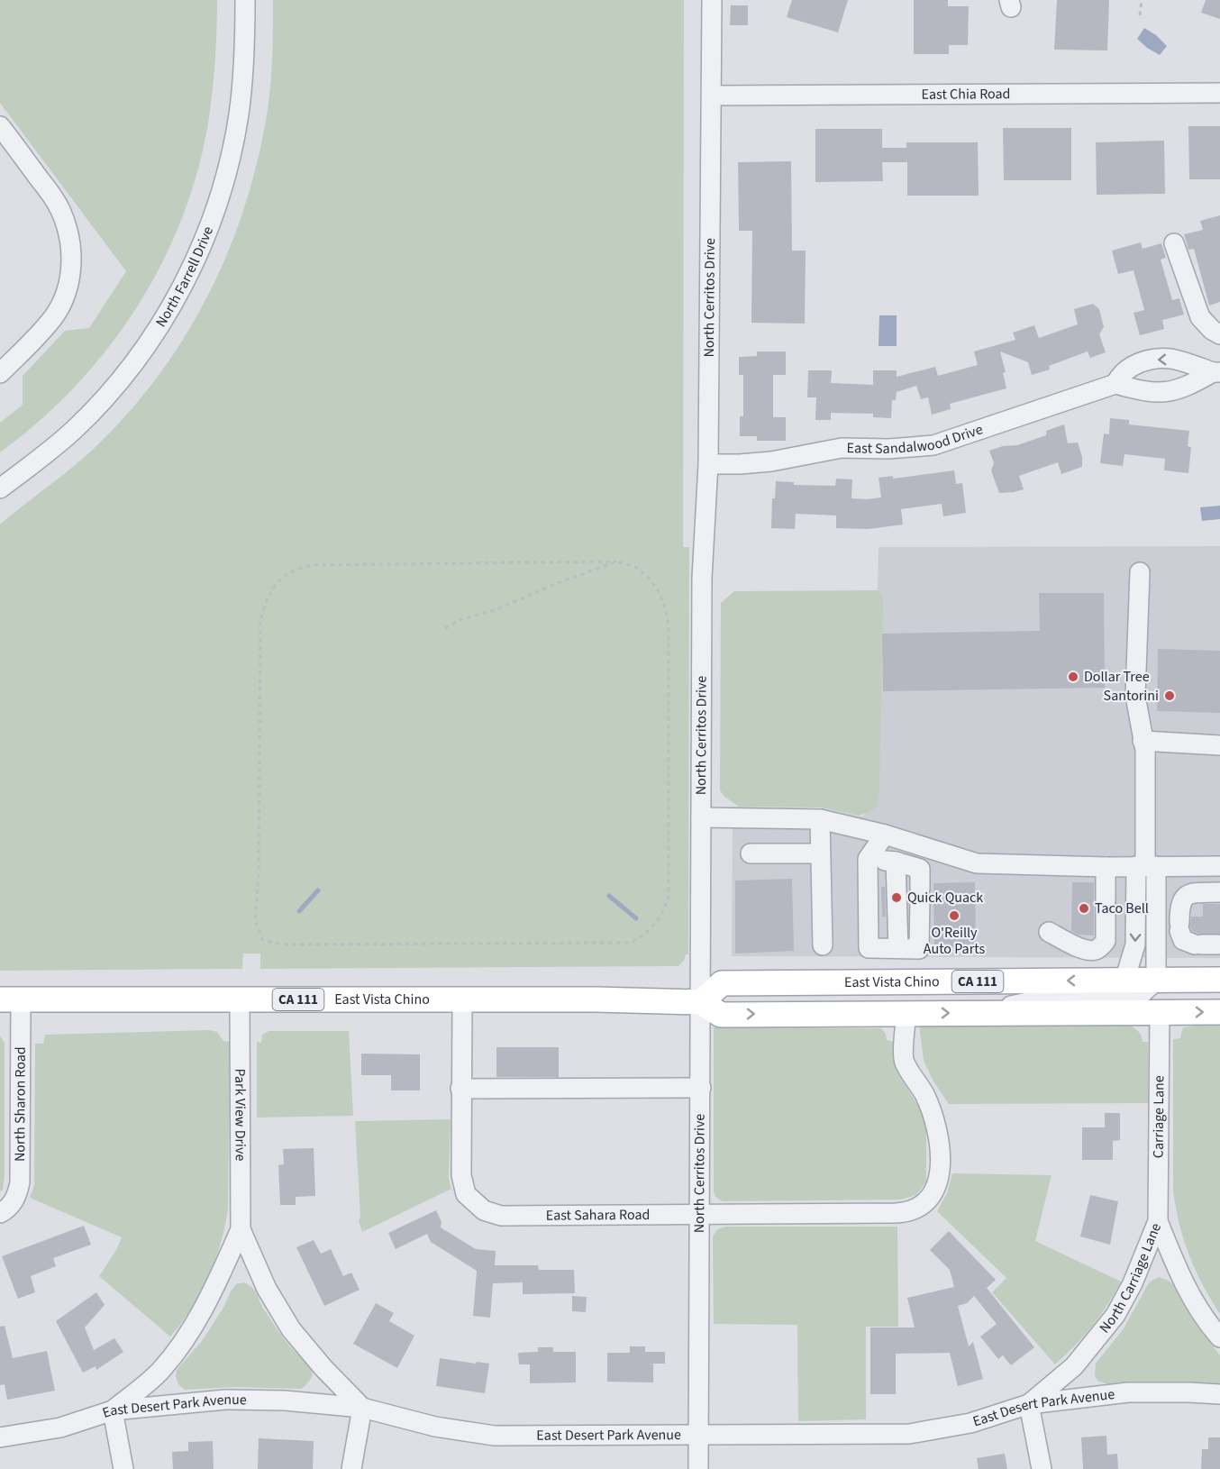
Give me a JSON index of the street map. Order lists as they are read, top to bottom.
{
  "streets": {
    "main road": ["CA 111", "East Vista Chino"],
    "street": [
      "East Chia Road",
      "North Farrell Drive",
      "North Cerritos Drive",
      "East Sandalwood Drive",
      "North Sharon Road",
      "Park View Drive",
      "Carriage Lane",
      "East Sahara Road",
      "North Carriage Lane",
      "East Desert Park Avenue"
    ]
  },
  "crossings": [
    ["East Chia Road", "North Cerritos Drive"],
    ["North Cerritos Drive", "East Sandalwood Drive"],
    ["North Cerritos Drive", "East Vista Chino"],
    ["North Cerritos Drive", "East Sahara Road"],
    ["North Cerritos Drive", "East Desert Park Avenue"],
    ["East Vista Chino", "North Sharon Road"],
    ["East Vista Chino", "Park View Drive"],
    ["East Vista Chino", "Carriage Lane"],
    ["East Vista Chino", "East Sahara Road"],
    ["Park View Drive", "East Desert Park Avenue"],
    ["Carriage Lane", "North Carriage Lane"],
    ["North Carriage Lane", "East Desert Park Avenue"]
  ],
  "places": [
    "Dollar Tree",
    "Santorini",
    "Quick Quack",
    "Taco Bell",
    "O'Reilly Auto Parts"
  ]
}
